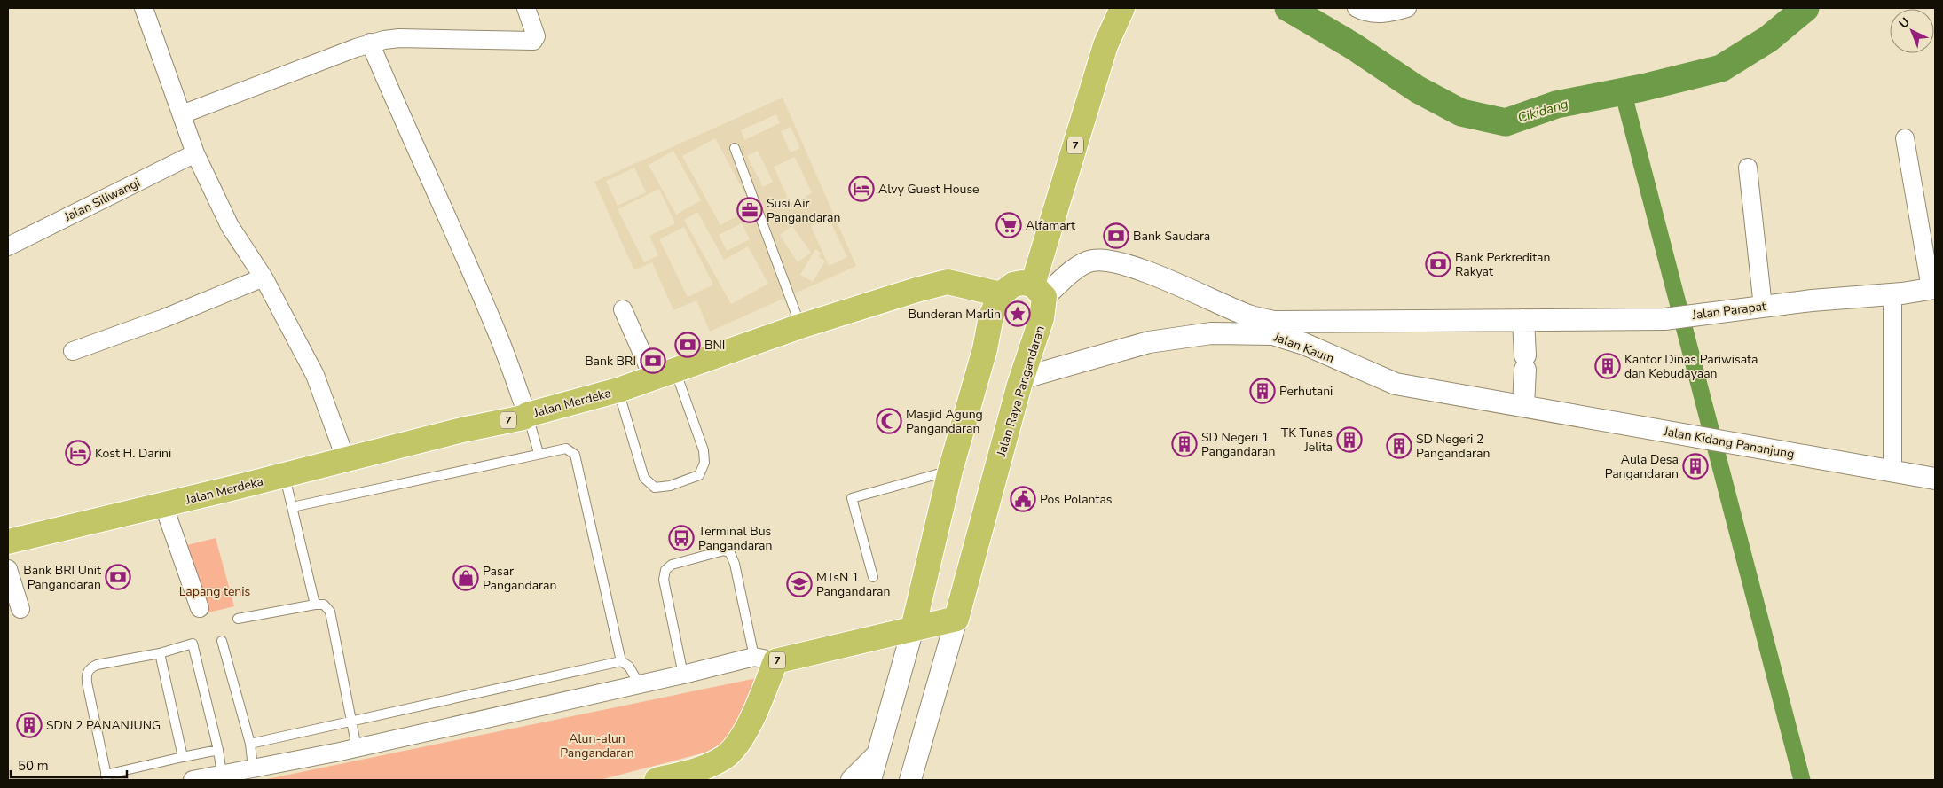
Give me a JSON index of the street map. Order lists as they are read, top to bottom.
{
  "streets": {
    "highway": ["7", "Jalan Raya Pangandaran", "Jalan Merdeka"],
    "street": [
      "Jalan Siliwangi",
      "Jalan Parapat",
      "Jalan Kaum",
      "Jalan Kidang Pananjung"
    ]
  },
  "crossings": [
    ["7", "Jalan Raya Pangandaran"],
    ["Jalan Parapat", "Jalan Kaum"],
    ["Jalan Kaum", "Jalan Raya Pangandaran"],
    ["Jalan Kaum", "Jalan Kidang Pananjung"]
  ],
  "water": ["Cikidang"],
  "parks": ["Lapang tenis", "Alun-alun Pangandaran"],
  "places": {
    "hotel": ["Alvy Guest House", "Kost H. Darini"],
    "office": ["Susi Air Pangandaran"],
    "supermarket": ["Alfamart"],
    "bank": [
      "Bank Saudara",
      "Bank Perkreditan Rakyat",
      "BNI",
      "Bank BRI",
      "Bank BRI Unit Pangandaran"
    ],
    "place": ["Bunderan Marlin"],
    "building": [
      "Kantor Dinas Pariwisata dan Kebudayaan",
      "Perhutani",
      "TK Tunas Jelita",
      "SD Negeri 1 Pangandaran",
      "SD Negeri 2 Pangandaran",
      "Aula Desa Pangandaran",
      "SDN 2 PANANJUNG"
    ],
    "mosque": ["Masjid Agung Pangandaran"],
    "public building": ["Pos Polantas"],
    "bus stop": ["Terminal Bus Pangandaran"],
    "shop": ["Pasar Pangandaran"],
    "school or university": ["MTsN 1 Pangandaran"]
  },
  "scale_bar": "50 m",
  "north": "top left"
}
